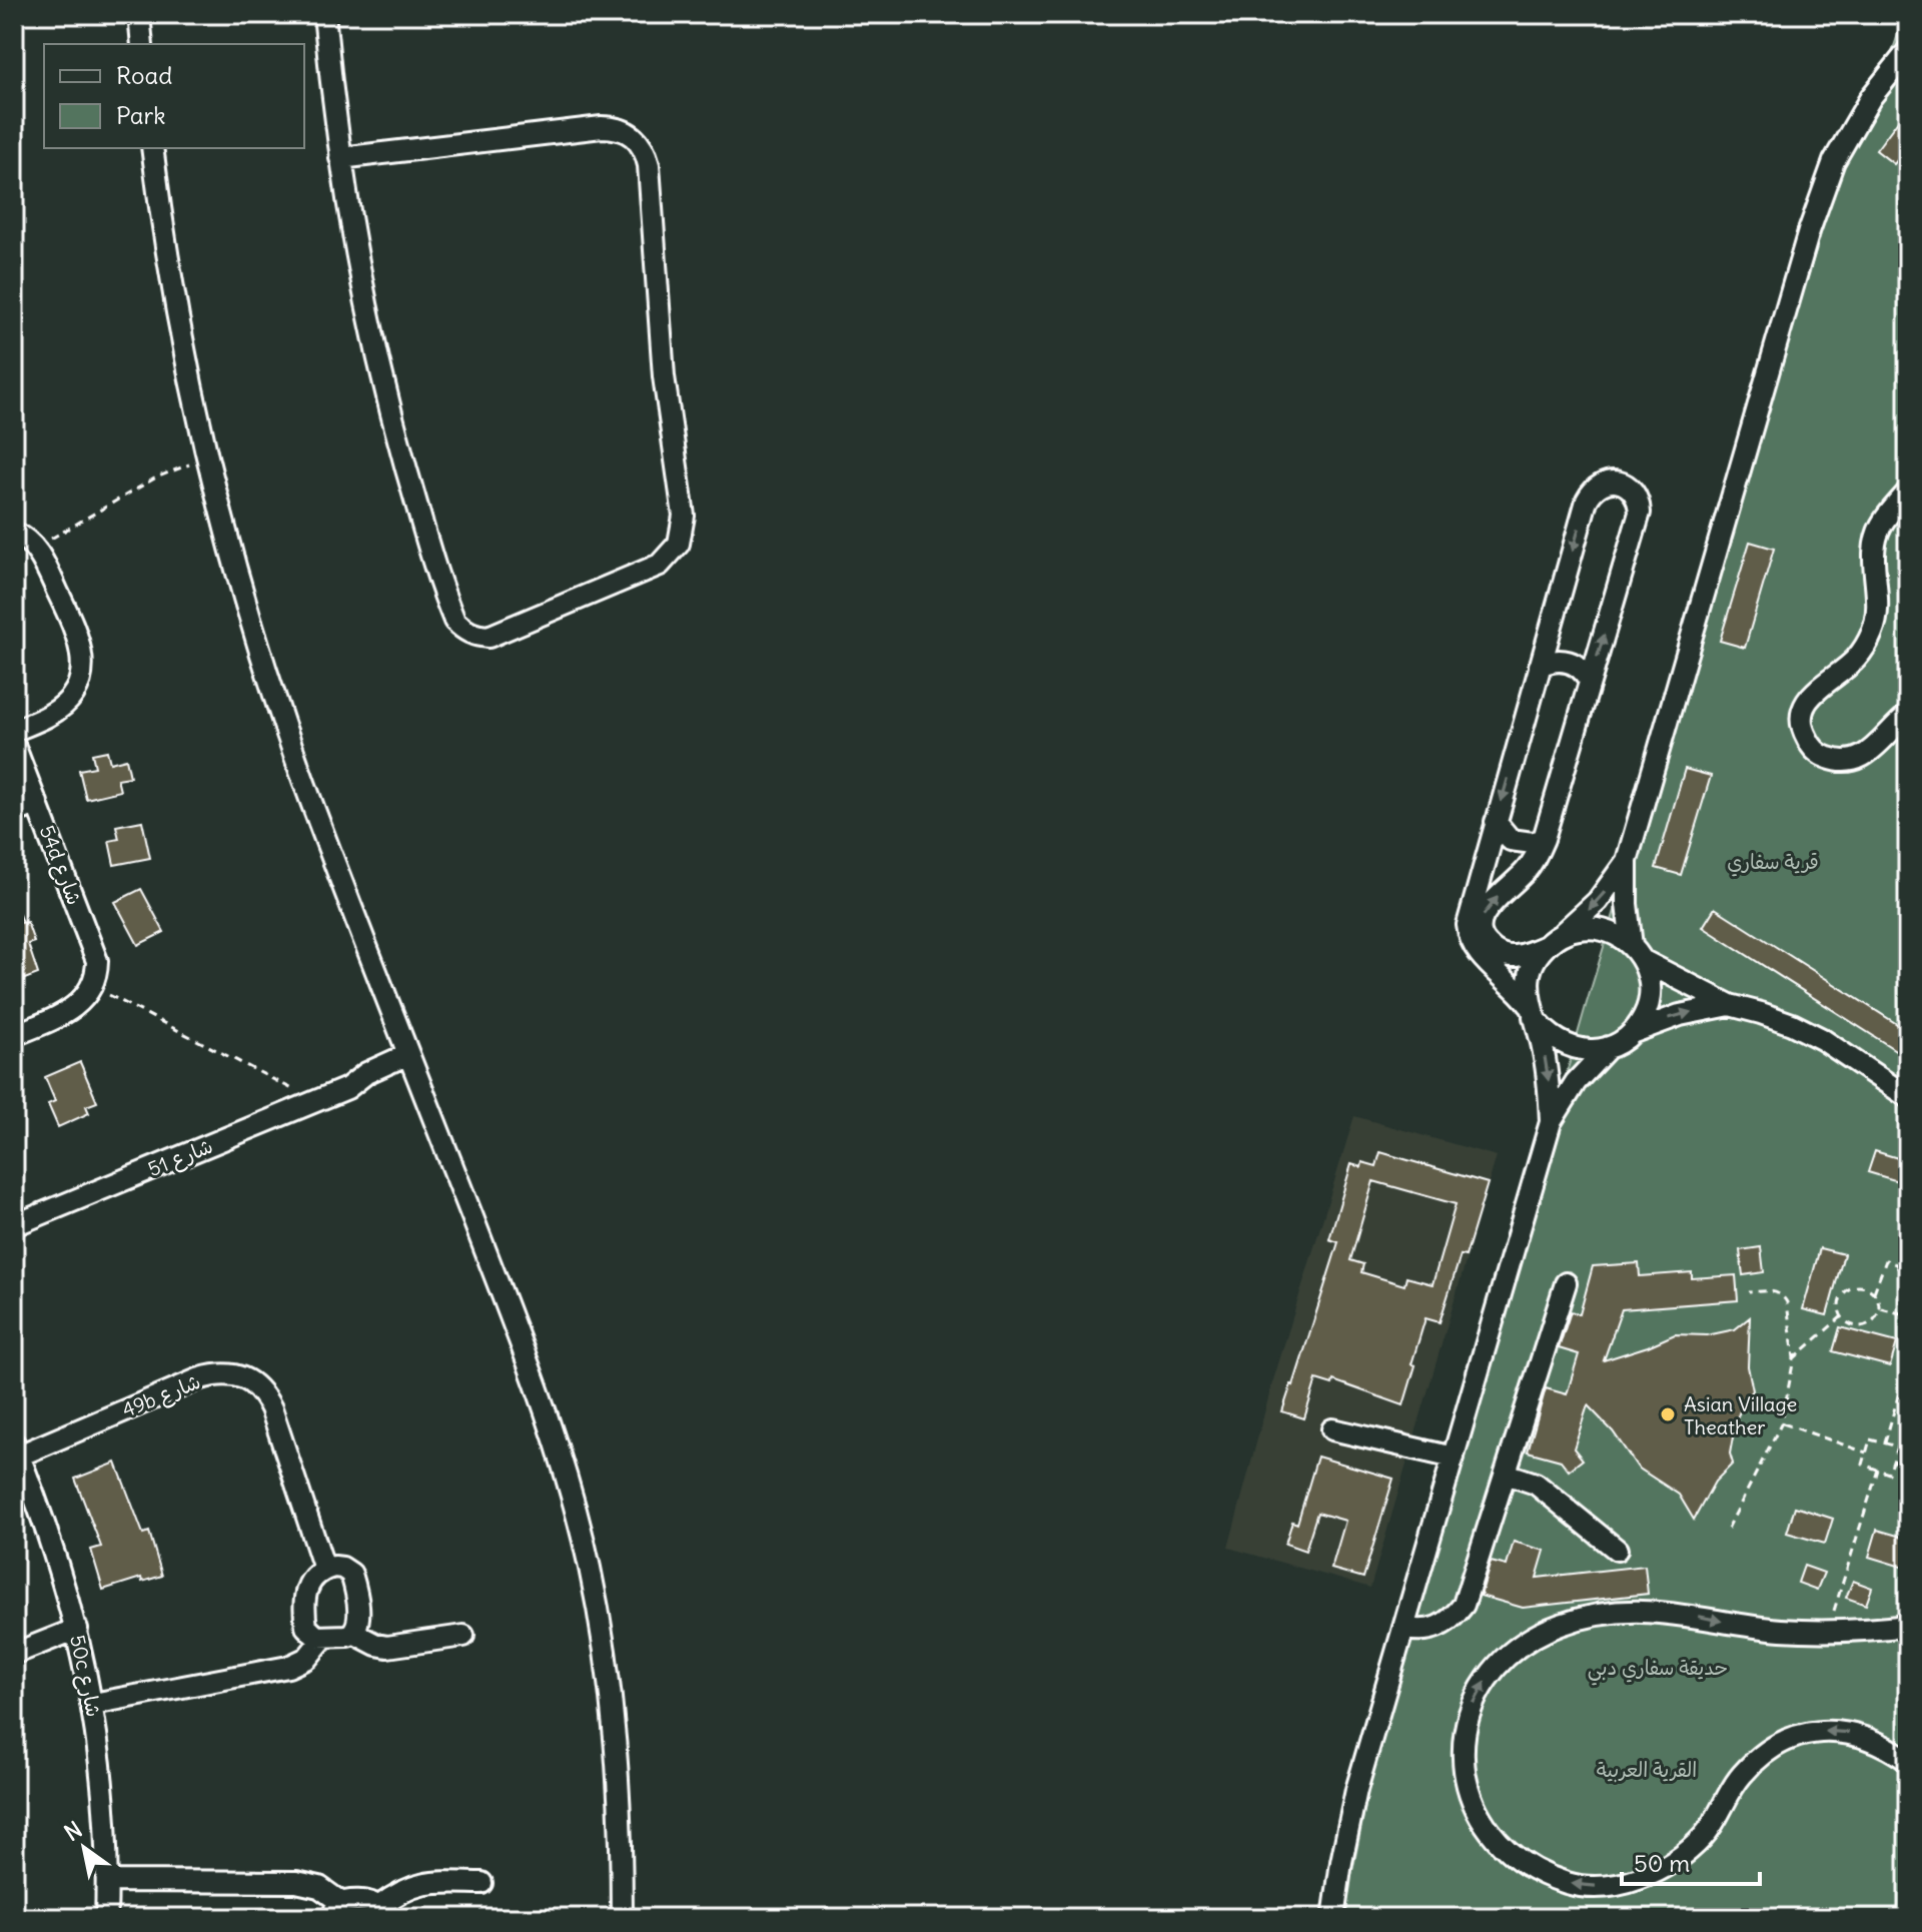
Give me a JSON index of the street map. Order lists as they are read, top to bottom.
{
  "streets": {
    "street": [
      "54d شارع",
      "شارع 51",
      "49b شارع",
      "50c شارع"
    ]
  },
  "crossings": [
    ["49b شارع", "50c شارع"]
  ],
  "parks": ["قرية سفاري", "حديقة سفاري دبي", "القرية العربية"],
  "places": ["Asian Village Theather"],
  "legend": ["Road", "Park"],
  "scale_bar": "50 m",
  "north": "top left"
}
